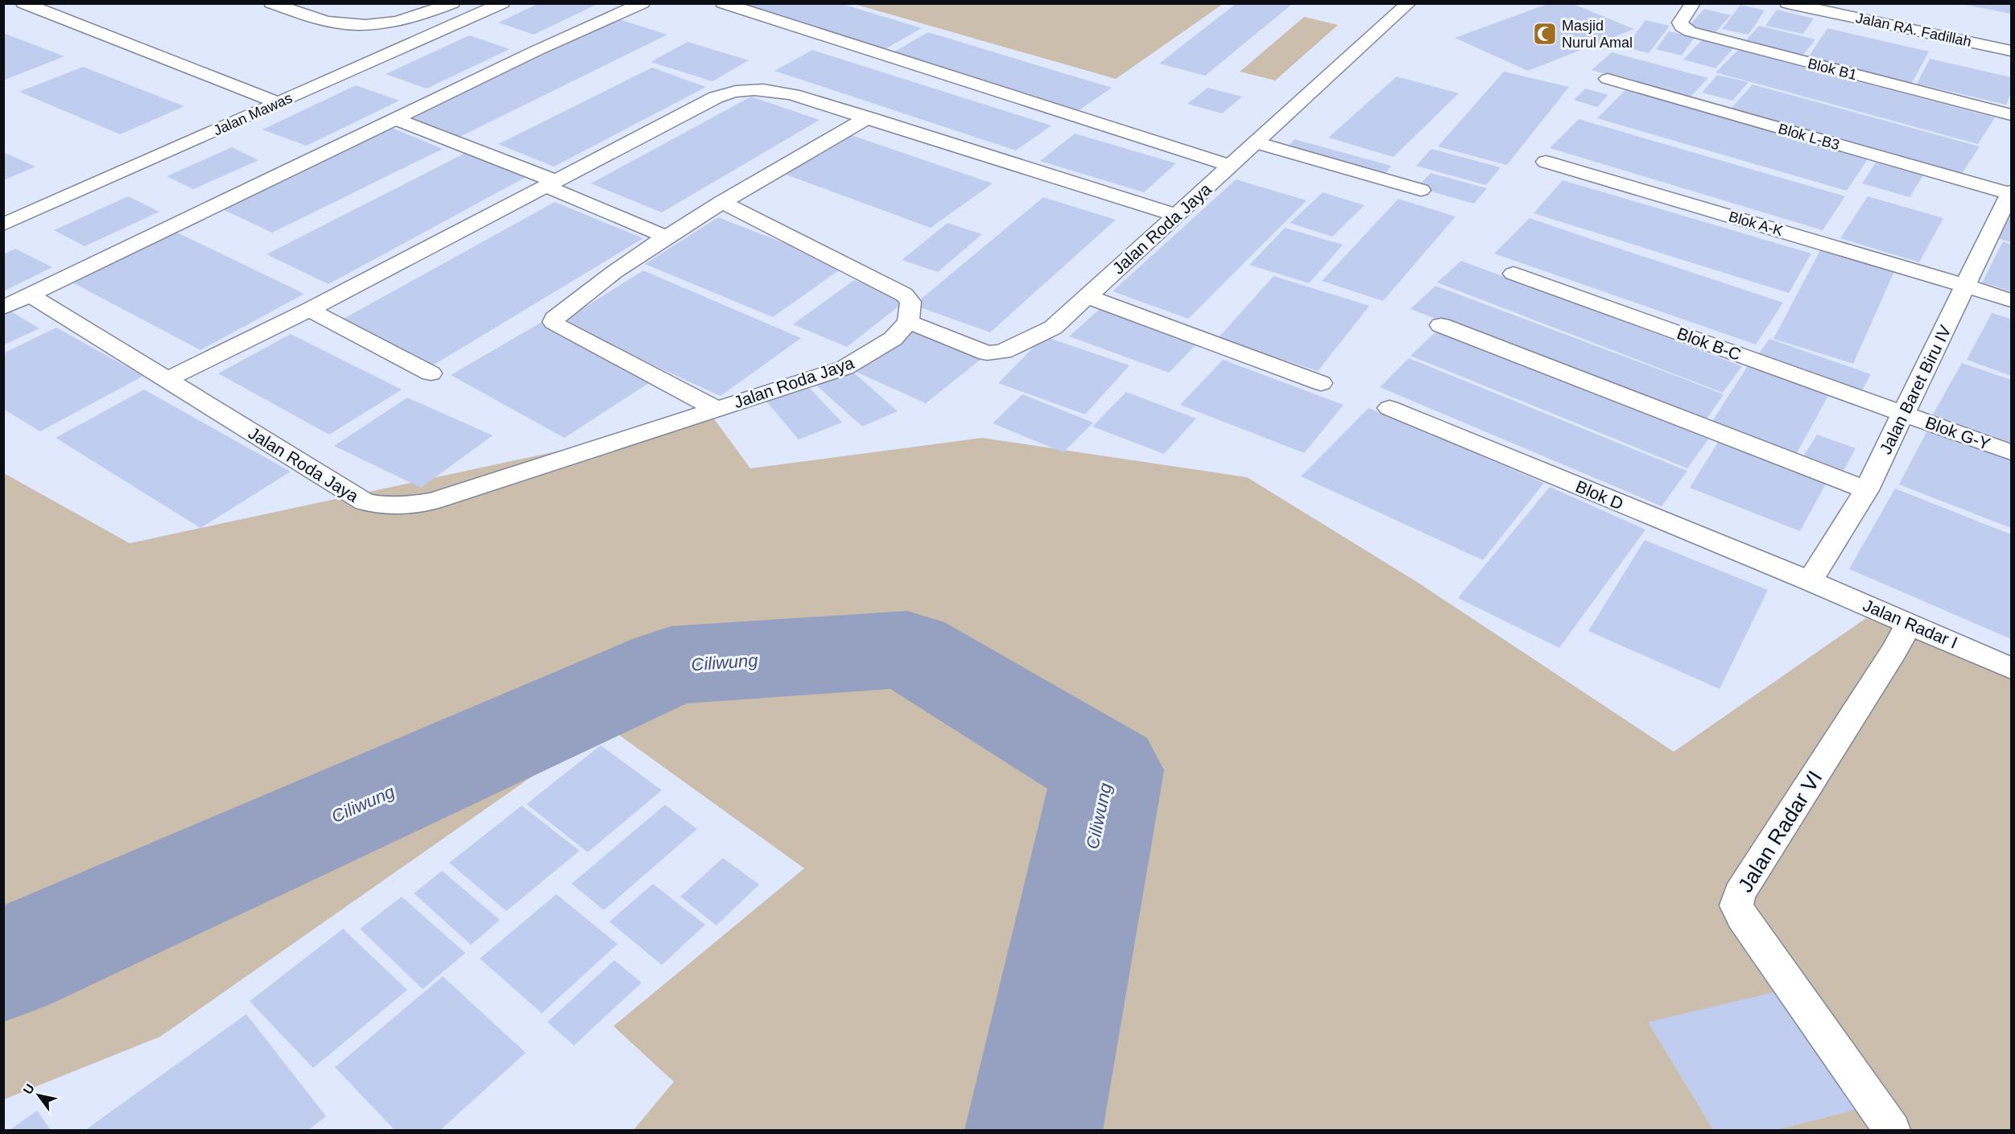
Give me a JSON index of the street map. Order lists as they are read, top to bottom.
{
  "streets": {
    "street": [
      "Jalan RA. Fadillah",
      "Blok B1",
      "Jalan Mawas",
      "Blok L-B3",
      "Blok A-K",
      "Jalan Roda Jaya",
      "Blok B-C",
      "Jalan Baret Biru IV",
      "Blok G-Y",
      "Blok D",
      "Jalan Radar I",
      "Jalan Radar VI"
    ]
  },
  "crossings": [
    ["Blok L-B3", "Jalan Baret Biru IV"],
    ["Blok A-K", "Jalan Baret Biru IV"],
    ["Blok B-C", "Jalan Baret Biru IV"],
    ["Blok B-C", "Blok G-Y"],
    ["Jalan Baret Biru IV", "Blok G-Y"],
    ["Jalan Baret Biru IV", "Blok D"],
    ["Jalan Baret Biru IV", "Jalan Radar I"],
    ["Blok D", "Jalan Radar I"],
    ["Jalan Radar I", "Jalan Radar VI"]
  ],
  "water": ["Ciliwung"],
  "places": {
    "mosque": ["Masjid Nurul Amal"]
  },
  "north": "top left"
}
